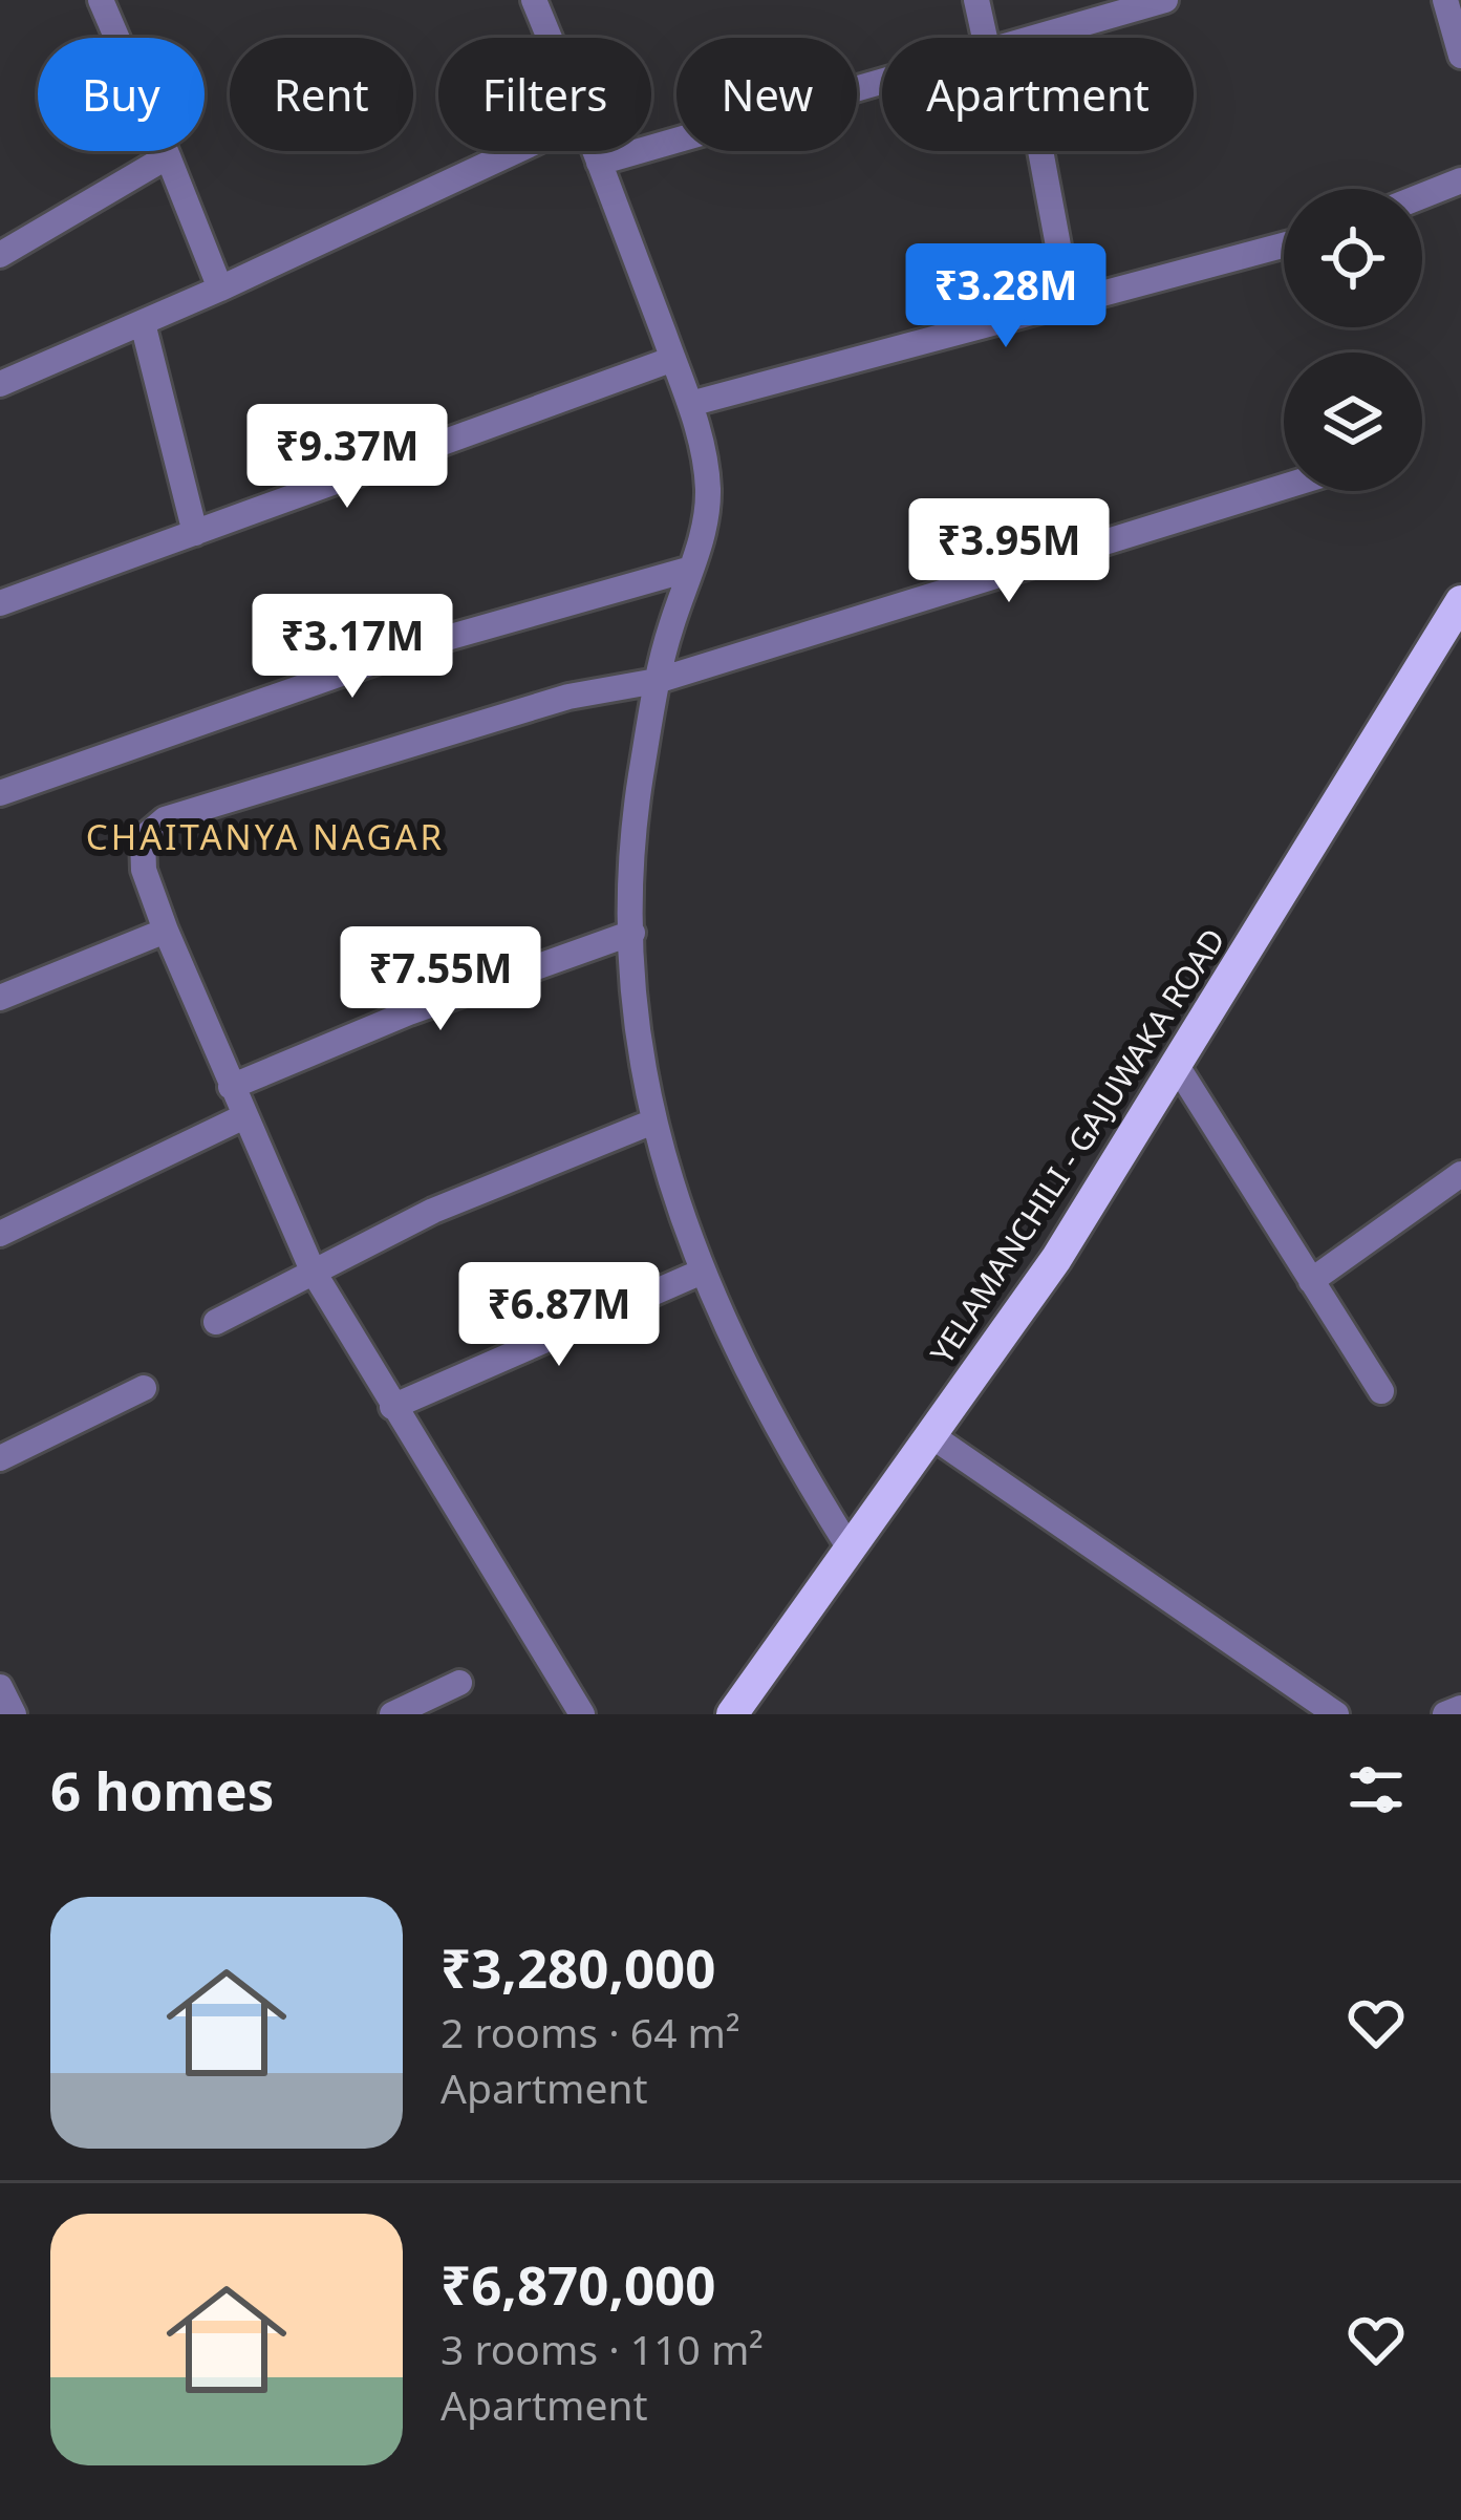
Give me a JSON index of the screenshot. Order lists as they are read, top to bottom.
{
  "streets": {
    "main road": ["YELAMANCHILI - GAJUWAKA ROAD"]
  },
  "districts": ["CHAITANYA NAGAR"],
  "page": {
    "chip": [
      "Buy",
      "Rent",
      "Filters",
      "New",
      "Apartment"
    ],
    "price": [
      "₹3.28M",
      "₹9.37M",
      "₹3.95M",
      "₹3.17M",
      "₹7.55M",
      "₹6.87M"
    ],
    "heading": "6 homes",
    "list": [
      {
        "name": "₹3,280,000",
        "note": "2 rooms · 64 m² · Apartment"
      },
      {
        "name": "₹6,870,000",
        "note": "3 rooms · 110 m² · Apartment"
      }
    ]
  }
}
